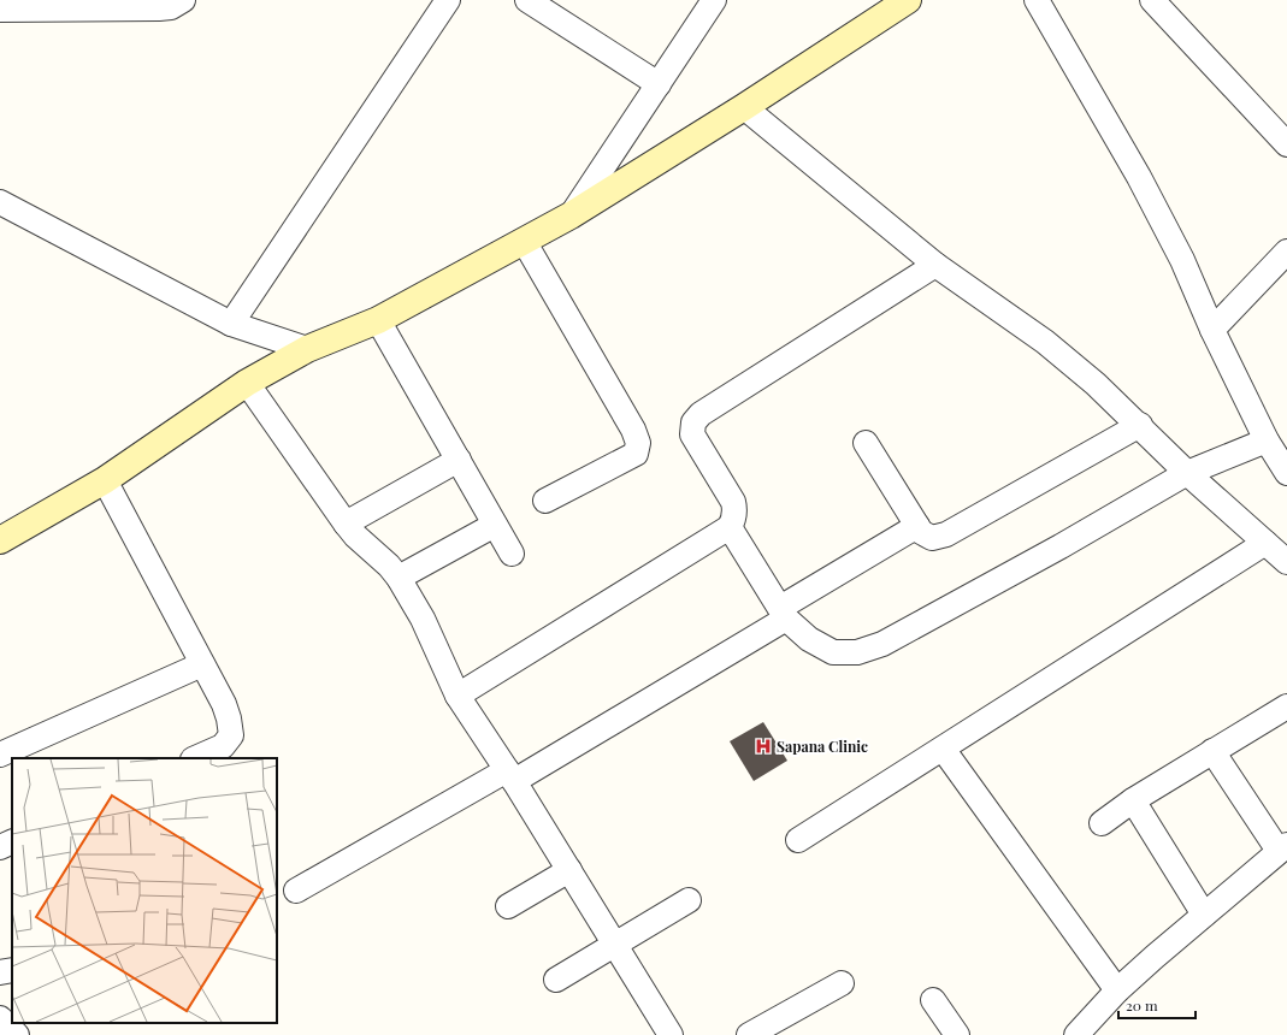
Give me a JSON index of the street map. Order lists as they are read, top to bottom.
{
  "places": {
    "hospital": ["Sapana Clinic"]
  },
  "scale_bar": "20 m"
}
